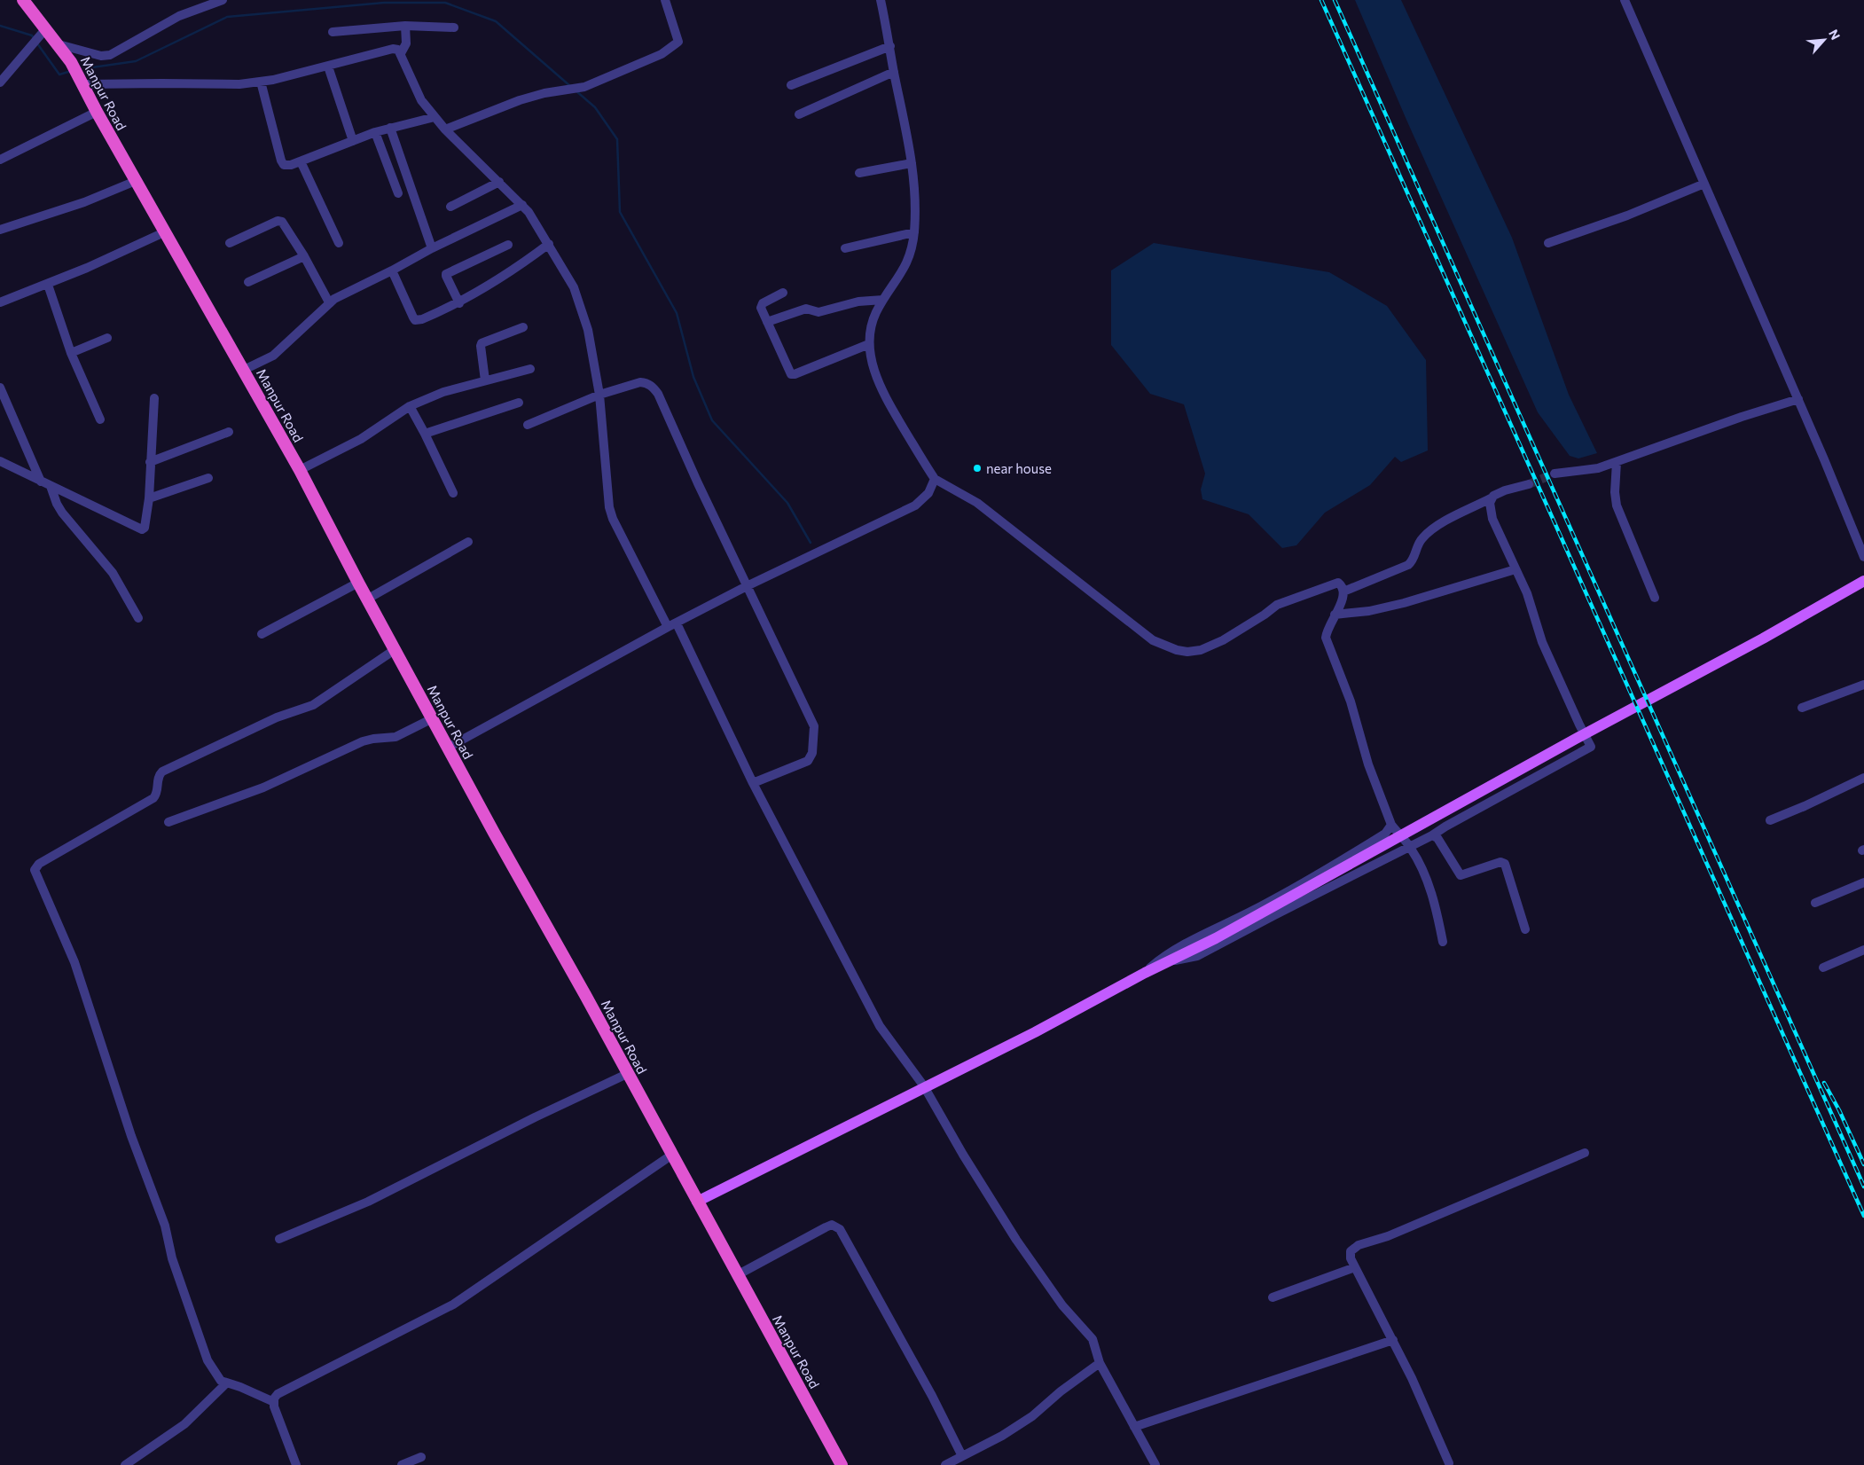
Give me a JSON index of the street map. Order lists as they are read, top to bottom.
{
  "streets": {
    "highway": ["Manpur Road"]
  },
  "places": ["near house"],
  "north": "top right"
}
